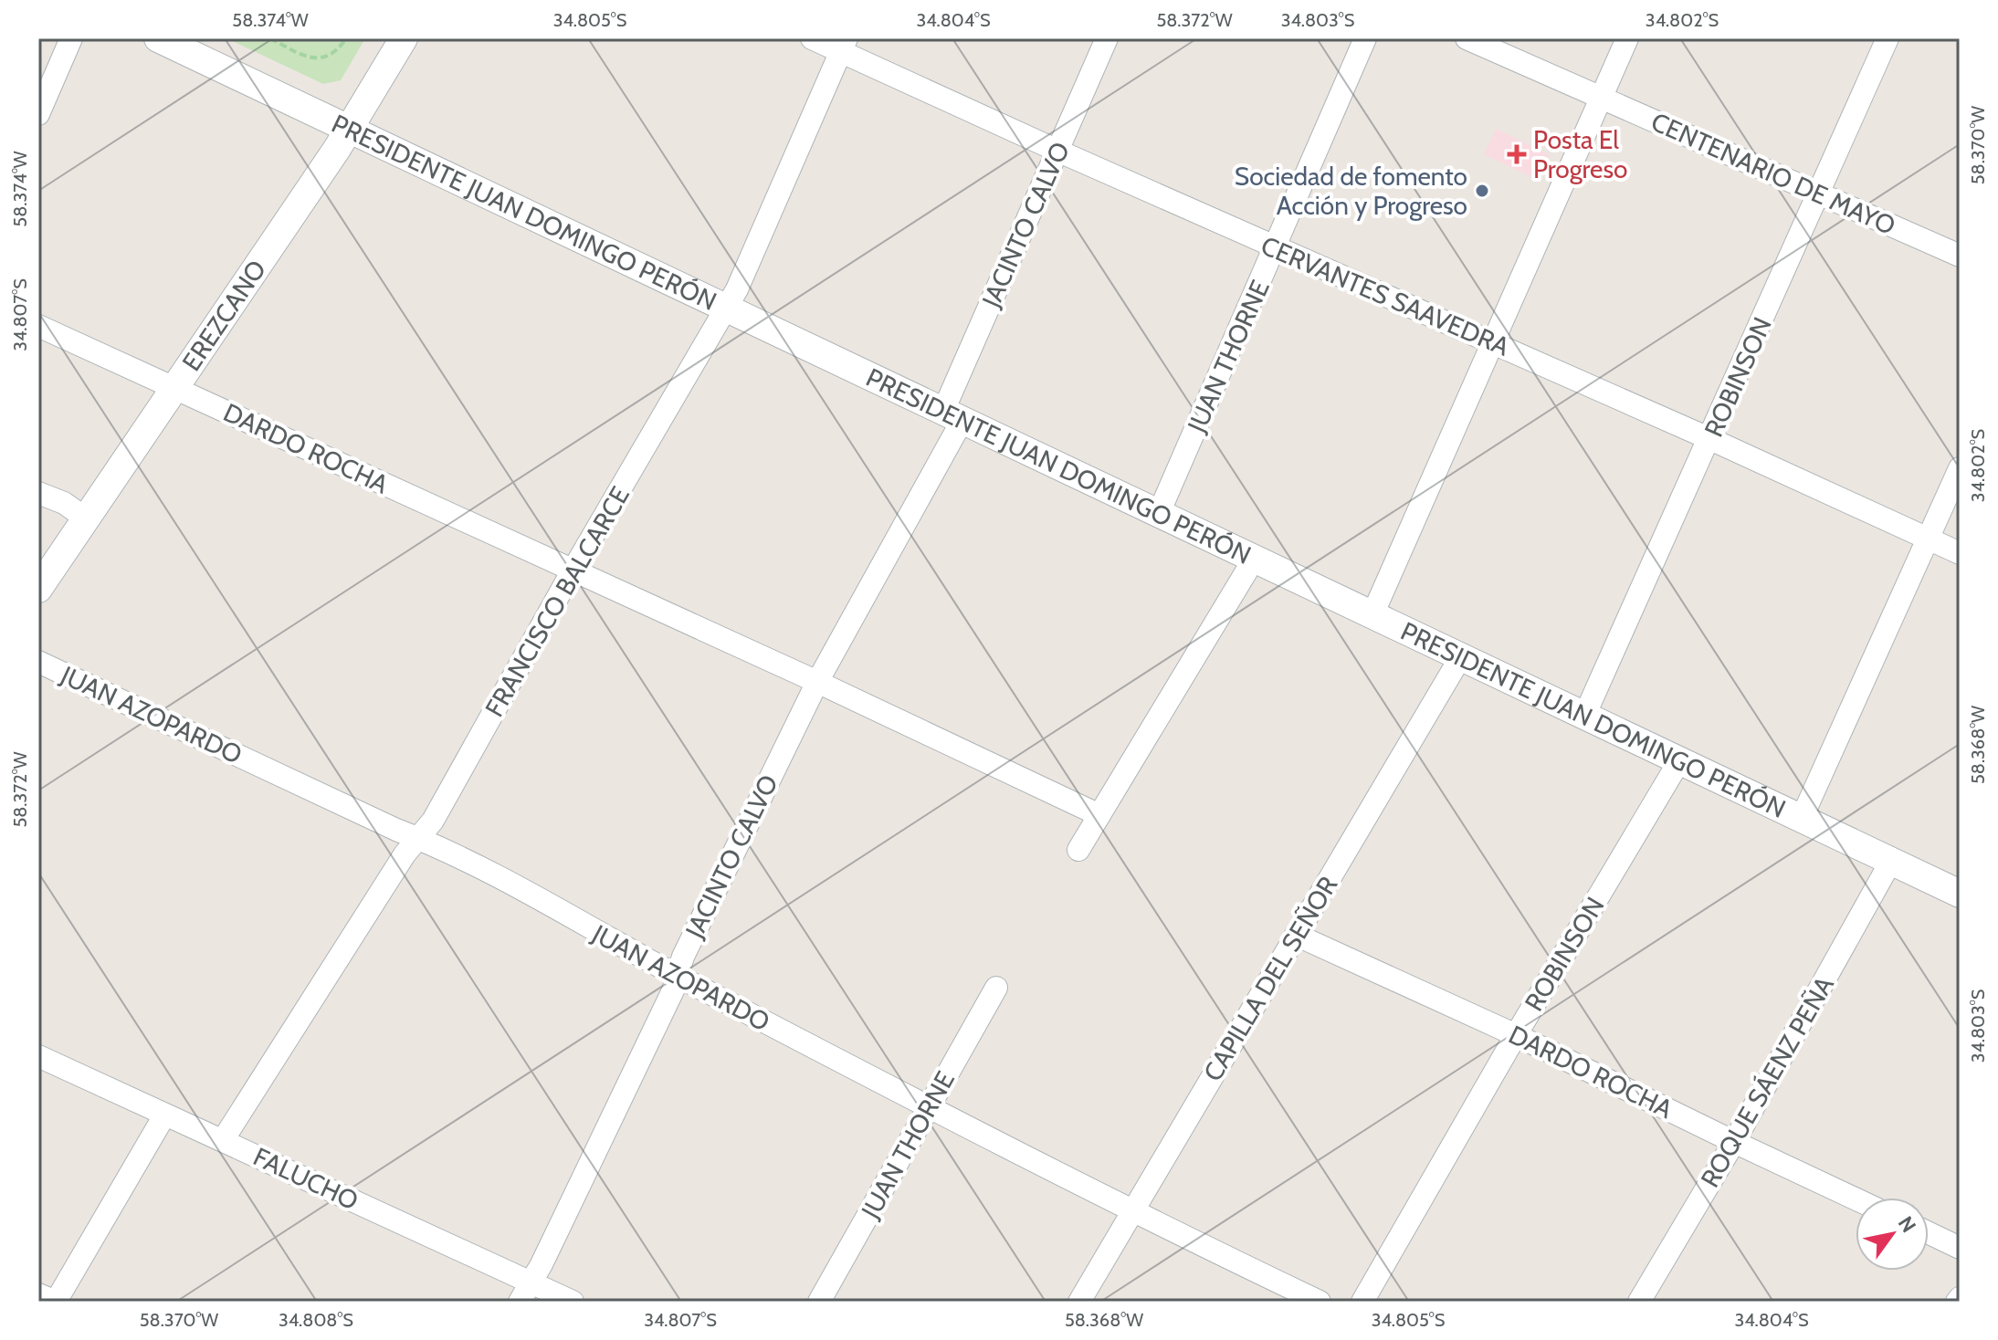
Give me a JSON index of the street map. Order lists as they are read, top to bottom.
{
  "streets": {
    "street": [
      "CENTENARIO DE MAYO",
      "PRESIDENTE JUAN DOMINGO PERÓN",
      "JACINTO CALVO",
      "CERVANTES SAAVEDRA",
      "EREZCANO",
      "JUAN THORNE",
      "ROBINSON",
      "DARDO ROCHA",
      "FRANCISCO BALCARCE",
      "JUAN AZOPARDO",
      "CAPILLA DEL SEÑOR",
      "ROQUE SÁENZ PEÑA",
      "FALUCHO"
    ]
  },
  "crossings": [
    ["CENTENARIO DE MAYO", "ROBINSON"],
    ["PRESIDENTE JUAN DOMINGO PERÓN", "JACINTO CALVO"],
    ["PRESIDENTE JUAN DOMINGO PERÓN", "EREZCANO"],
    ["PRESIDENTE JUAN DOMINGO PERÓN", "JUAN THORNE"],
    ["PRESIDENTE JUAN DOMINGO PERÓN", "ROBINSON"],
    ["PRESIDENTE JUAN DOMINGO PERÓN", "FRANCISCO BALCARCE"],
    ["PRESIDENTE JUAN DOMINGO PERÓN", "CAPILLA DEL SEÑOR"],
    ["PRESIDENTE JUAN DOMINGO PERÓN", "ROQUE SÁENZ PEÑA"],
    ["JACINTO CALVO", "CERVANTES SAAVEDRA"],
    ["JACINTO CALVO", "DARDO ROCHA"],
    ["JACINTO CALVO", "JUAN AZOPARDO"],
    ["JACINTO CALVO", "FALUCHO"],
    ["CERVANTES SAAVEDRA", "JUAN THORNE"],
    ["CERVANTES SAAVEDRA", "ROBINSON"],
    ["CERVANTES SAAVEDRA", "FRANCISCO BALCARCE"],
    ["EREZCANO", "DARDO ROCHA"],
    ["JUAN THORNE", "JUAN AZOPARDO"],
    ["ROBINSON", "DARDO ROCHA"],
    ["DARDO ROCHA", "FRANCISCO BALCARCE"],
    ["DARDO ROCHA", "CAPILLA DEL SEÑOR"],
    ["DARDO ROCHA", "ROQUE SÁENZ PEÑA"],
    ["FRANCISCO BALCARCE", "JUAN AZOPARDO"],
    ["FRANCISCO BALCARCE", "FALUCHO"],
    ["JUAN AZOPARDO", "CAPILLA DEL SEÑOR"]
  ],
  "places": {
    "health": ["Posta El Progreso"],
    "other": ["Sociedad de fomento Acción y Progreso"]
  },
  "north": "top right",
  "coordinates": [
    "58.374°W",
    "34.805°S",
    "34.804°S",
    "58.372°W",
    "34.803°S",
    "34.802°S",
    "58.370°W",
    "34.807°S",
    "58.368°W",
    "34.808°S"
  ]
}
